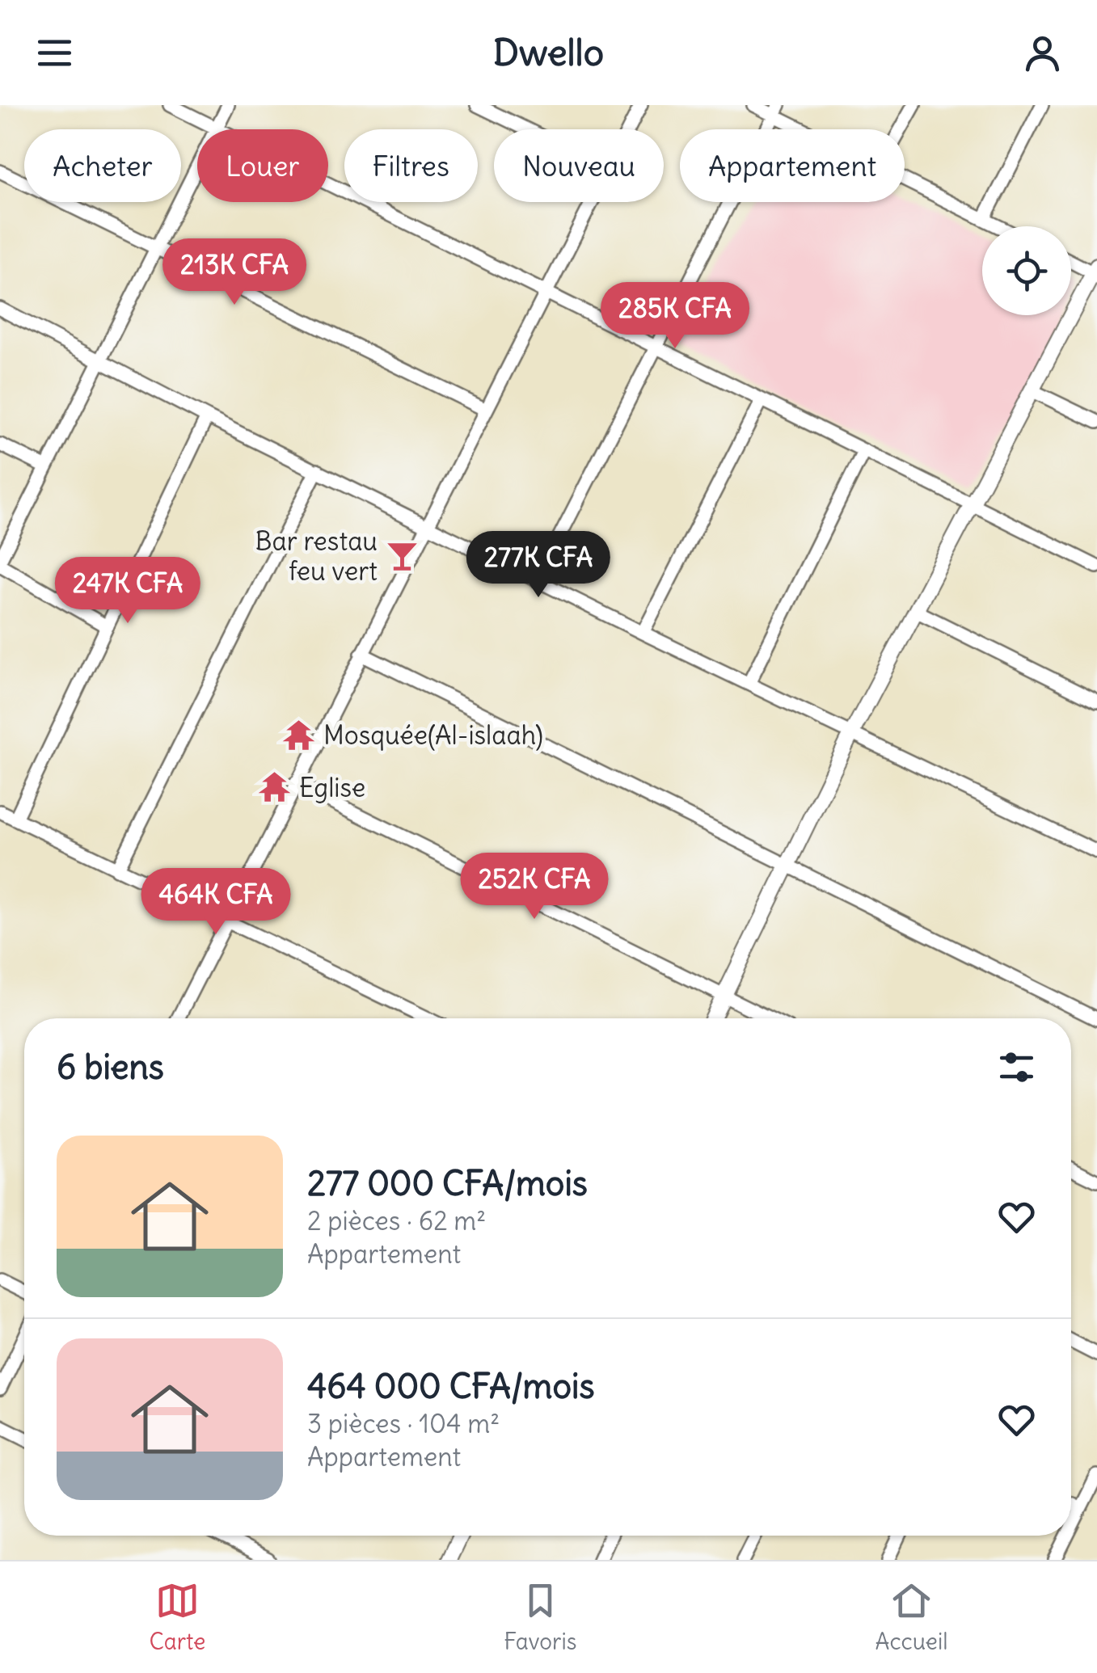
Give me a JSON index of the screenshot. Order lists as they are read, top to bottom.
{
  "places": {
    "bar": ["Bar restau feu vert"],
    "temple": ["Mosquée(Al-islaah)", "Eglise"]
  },
  "page": {
    "header": "Dwello",
    "chip": [
      "Acheter",
      "Louer",
      "Filtres",
      "Nouveau",
      "Appartement"
    ],
    "price": [
      "213K CFA",
      "285K CFA",
      "277K CFA",
      "247K CFA",
      "252K CFA",
      "464K CFA"
    ],
    "heading": "6 biens",
    "list": [
      {
        "name": "277 000 CFA/mois",
        "note": "2 pièces · 62 m² · Appartement"
      },
      {
        "name": "464 000 CFA/mois",
        "note": "3 pièces · 104 m² · Appartement"
      }
    ],
    "tabs": ["Carte", "Favoris", "Accueil"]
  }
}
